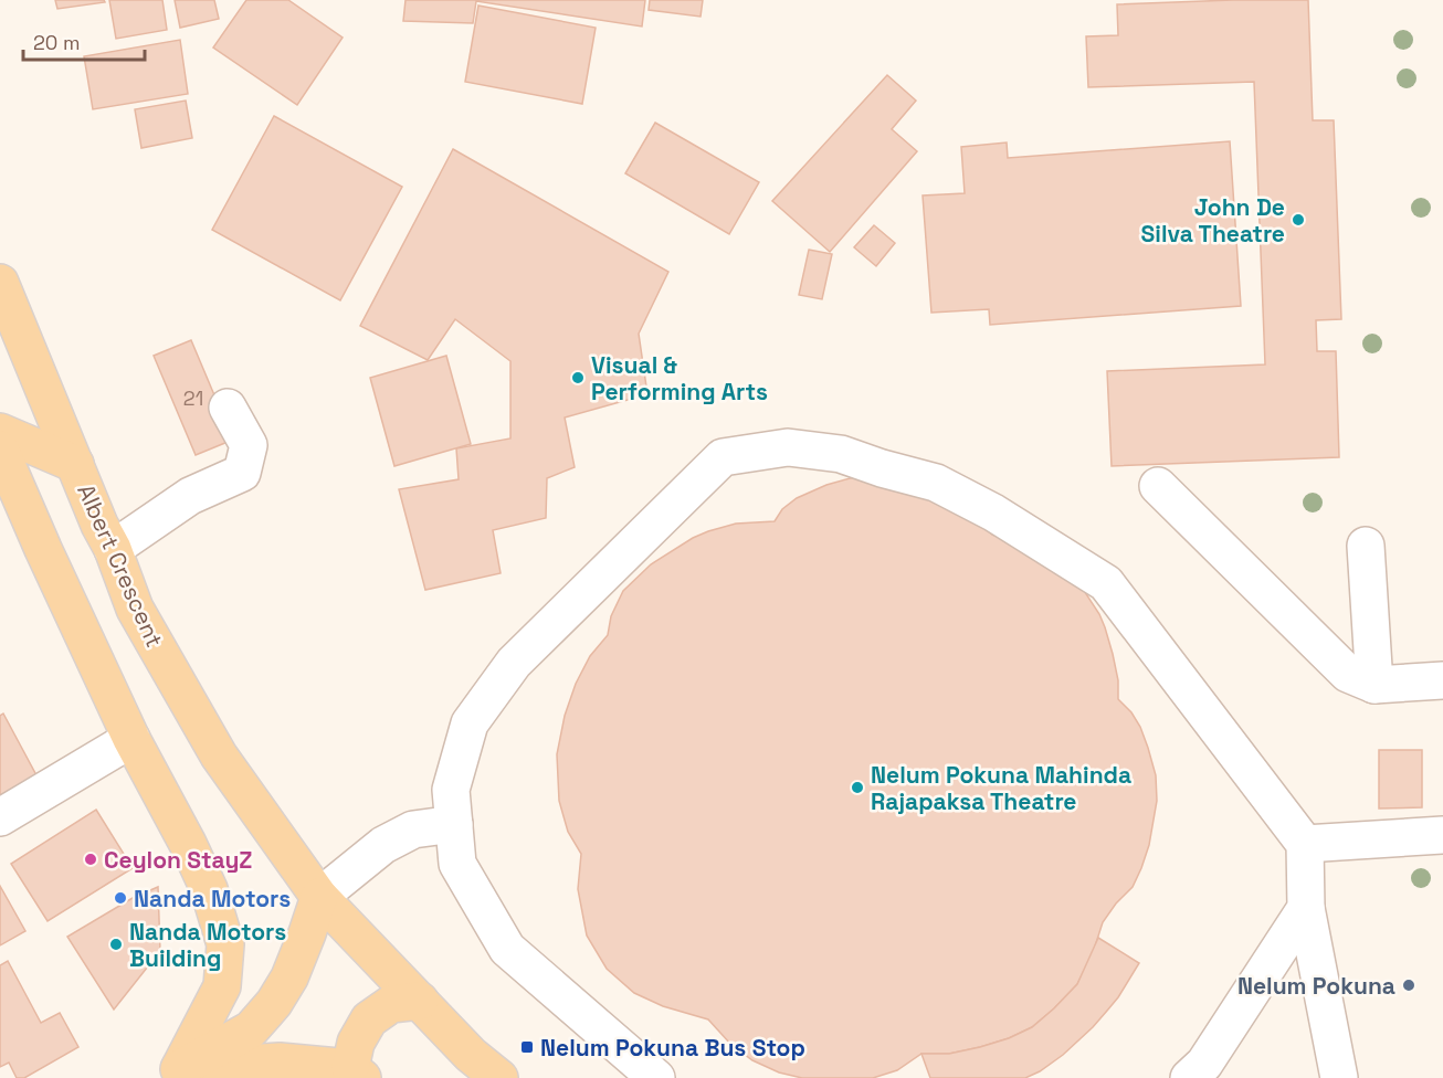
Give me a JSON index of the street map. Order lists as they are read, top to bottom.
{
  "streets": {
    "main road": ["Albert Crescent"]
  },
  "places": {
    "other": [
      "John De Silva Theatre",
      "Visual & Performing Arts",
      "Nelum Pokuna Mahinda Rajapaksa Theatre",
      "Ceylon StayZ",
      "Nanda Motors",
      "Nanda Motors Building",
      "Nelum Pokuna"
    ],
    "transit": ["Nelum Pokuna Bus Stop"]
  },
  "house_numbers": ["21"],
  "scale_bar": "20 m"
}
